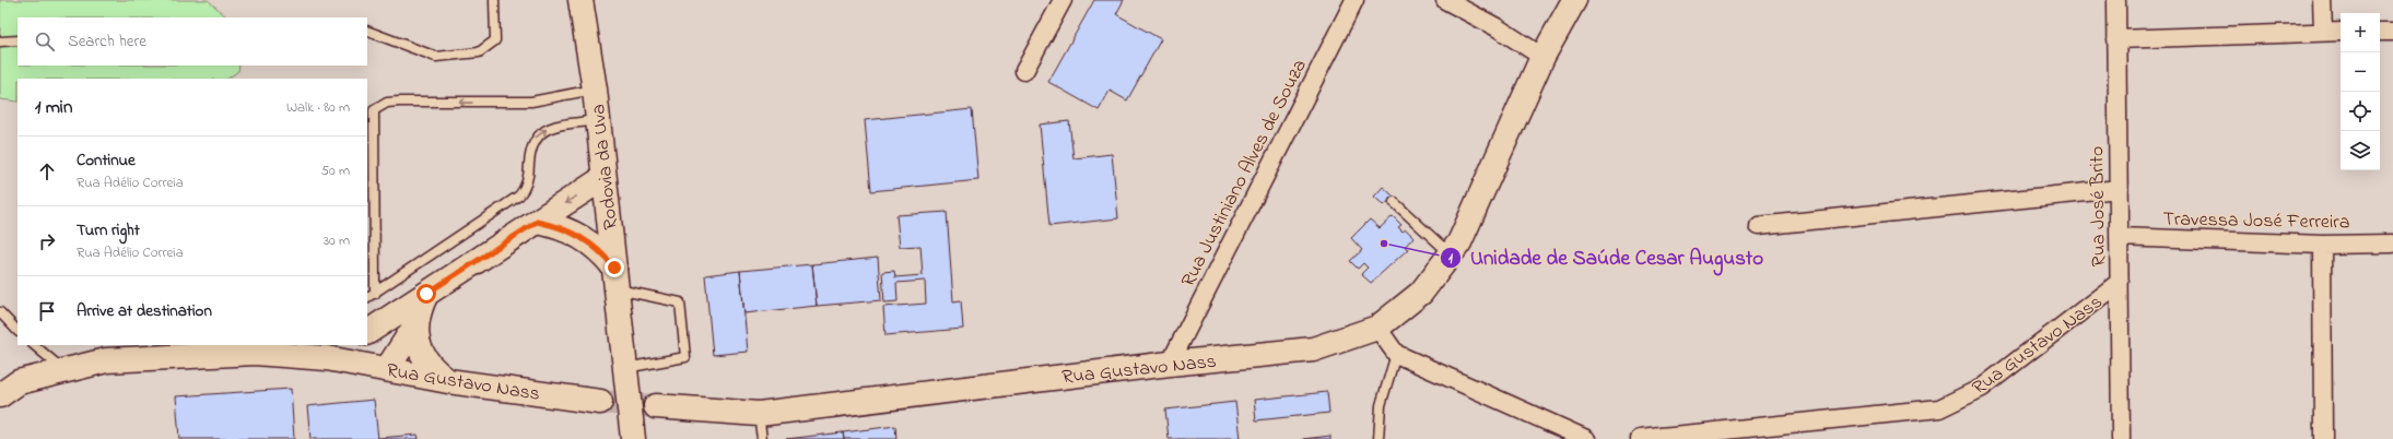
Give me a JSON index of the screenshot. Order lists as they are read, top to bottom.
{
  "streets": {
    "main road": ["Rodovia da Uva", "Rua Gustavo Nass"],
    "street": ["Rua Justiniano Alves de Souza", "Rua José Brito", "Travessa José Ferreira"]
  },
  "crossings": [
    ["Rua Justiniano Alves de Souza", "Rua Gustavo Nass"],
    ["Rua José Brito", "Travessa José Ferreira"],
    ["Rua José Brito", "Rua Gustavo Nass"]
  ],
  "places": ["Unidade de Saúde Cesar Augusto"],
  "page": {
    "map_buttons": ["+", "−"],
    "search": "Search here",
    "heading": ["1 min", "Walk · 80 m"],
    "list": [
      ["Continue", "Rua Adélio Correia", "50 m"],
      ["Turn right", "Rua Adélio Correia", "30 m"],
      "Arrive at destination"
    ]
  }
}
